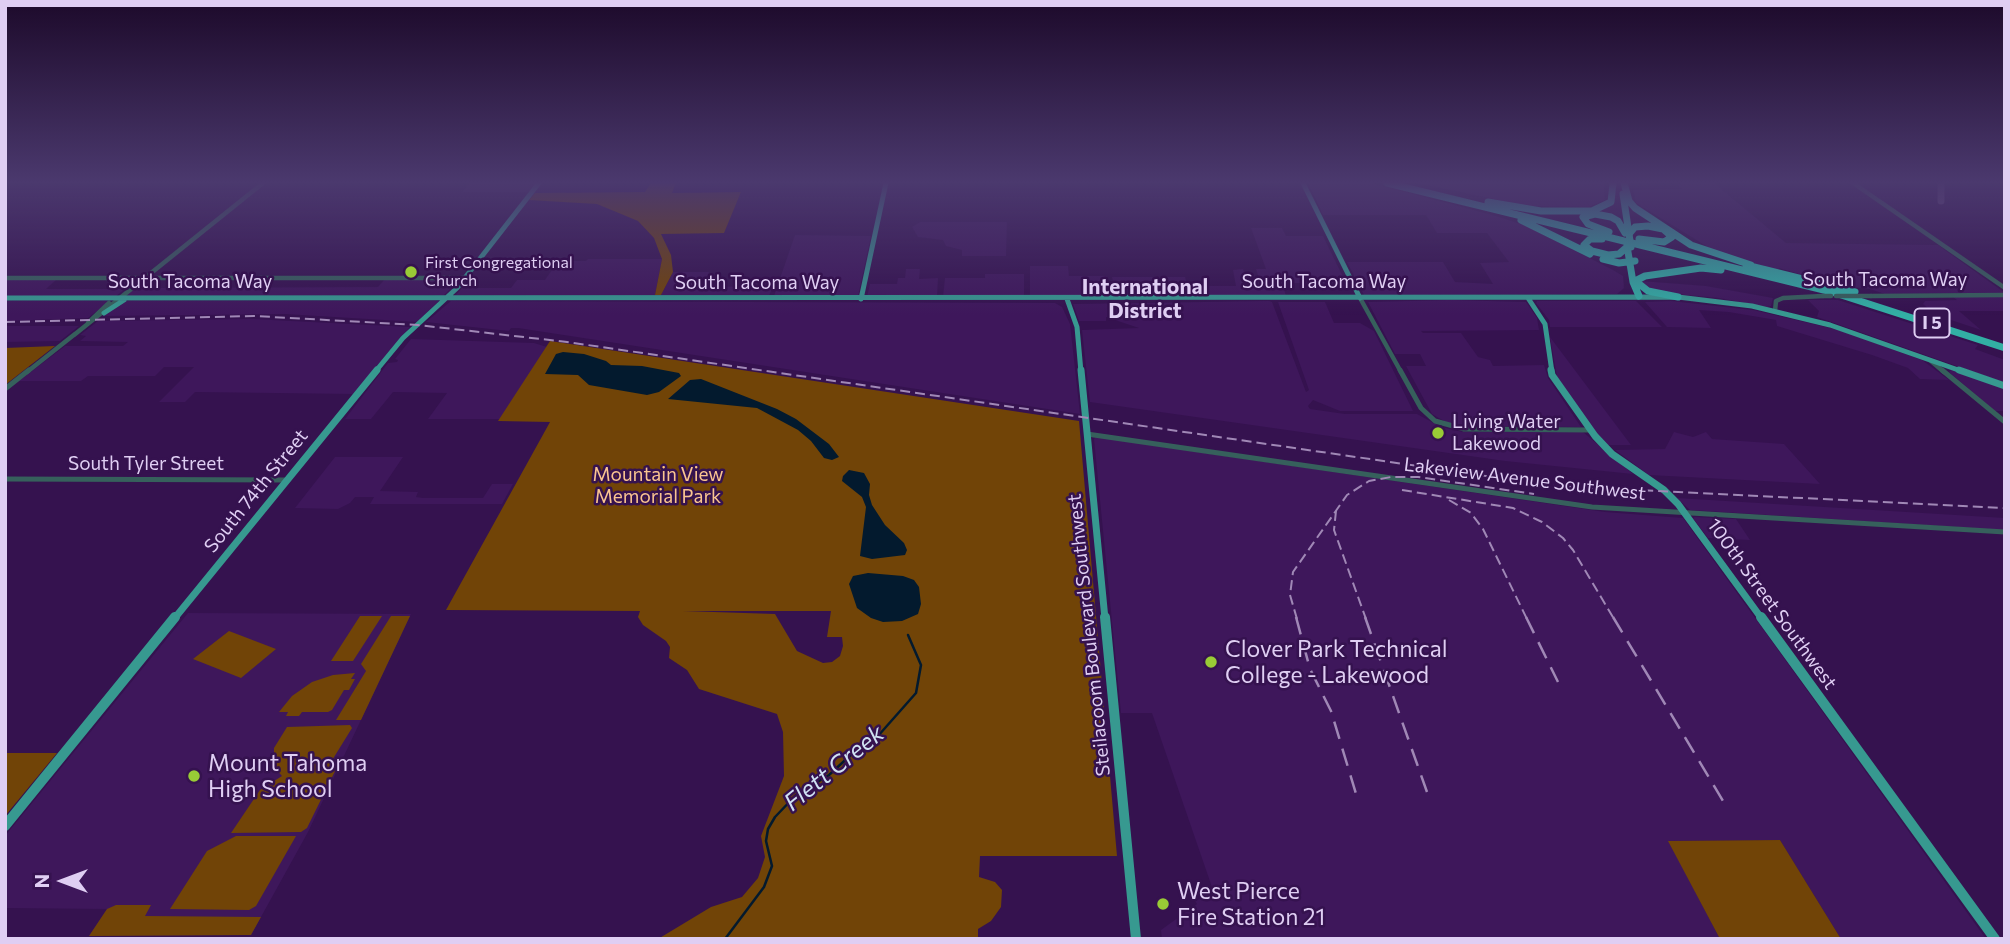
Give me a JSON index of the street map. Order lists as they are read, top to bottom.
{
  "streets": {
    "highway": ["I 5"],
    "main road": [
      "South Tacoma Way",
      "South 74th Street",
      "100th Street Southwest",
      "Steilacoom Boulevard Southwest"
    ],
    "street": ["South Tyler Street", "Lakeview Avenue Southwest"]
  },
  "crossings": [
    ["South Tacoma Way", "South 74th Street"],
    ["South Tacoma Way", "100th Street Southwest"],
    ["South Tacoma Way", "Steilacoom Boulevard Southwest"],
    ["South Tyler Street", "South 74th Street"],
    ["Lakeview Avenue Southwest", "100th Street Southwest"],
    ["Lakeview Avenue Southwest", "Steilacoom Boulevard Southwest"]
  ],
  "districts": ["International District"],
  "water": ["Flett Creek"],
  "parks": ["Mountain View Memorial Park"],
  "places": [
    "First Congregational Church",
    "Living Water Lakewood",
    "Clover Park Technical College - Lakewood",
    "Mount Tahoma High School",
    "West Pierce Fire Station 21"
  ],
  "north": "left"
}
